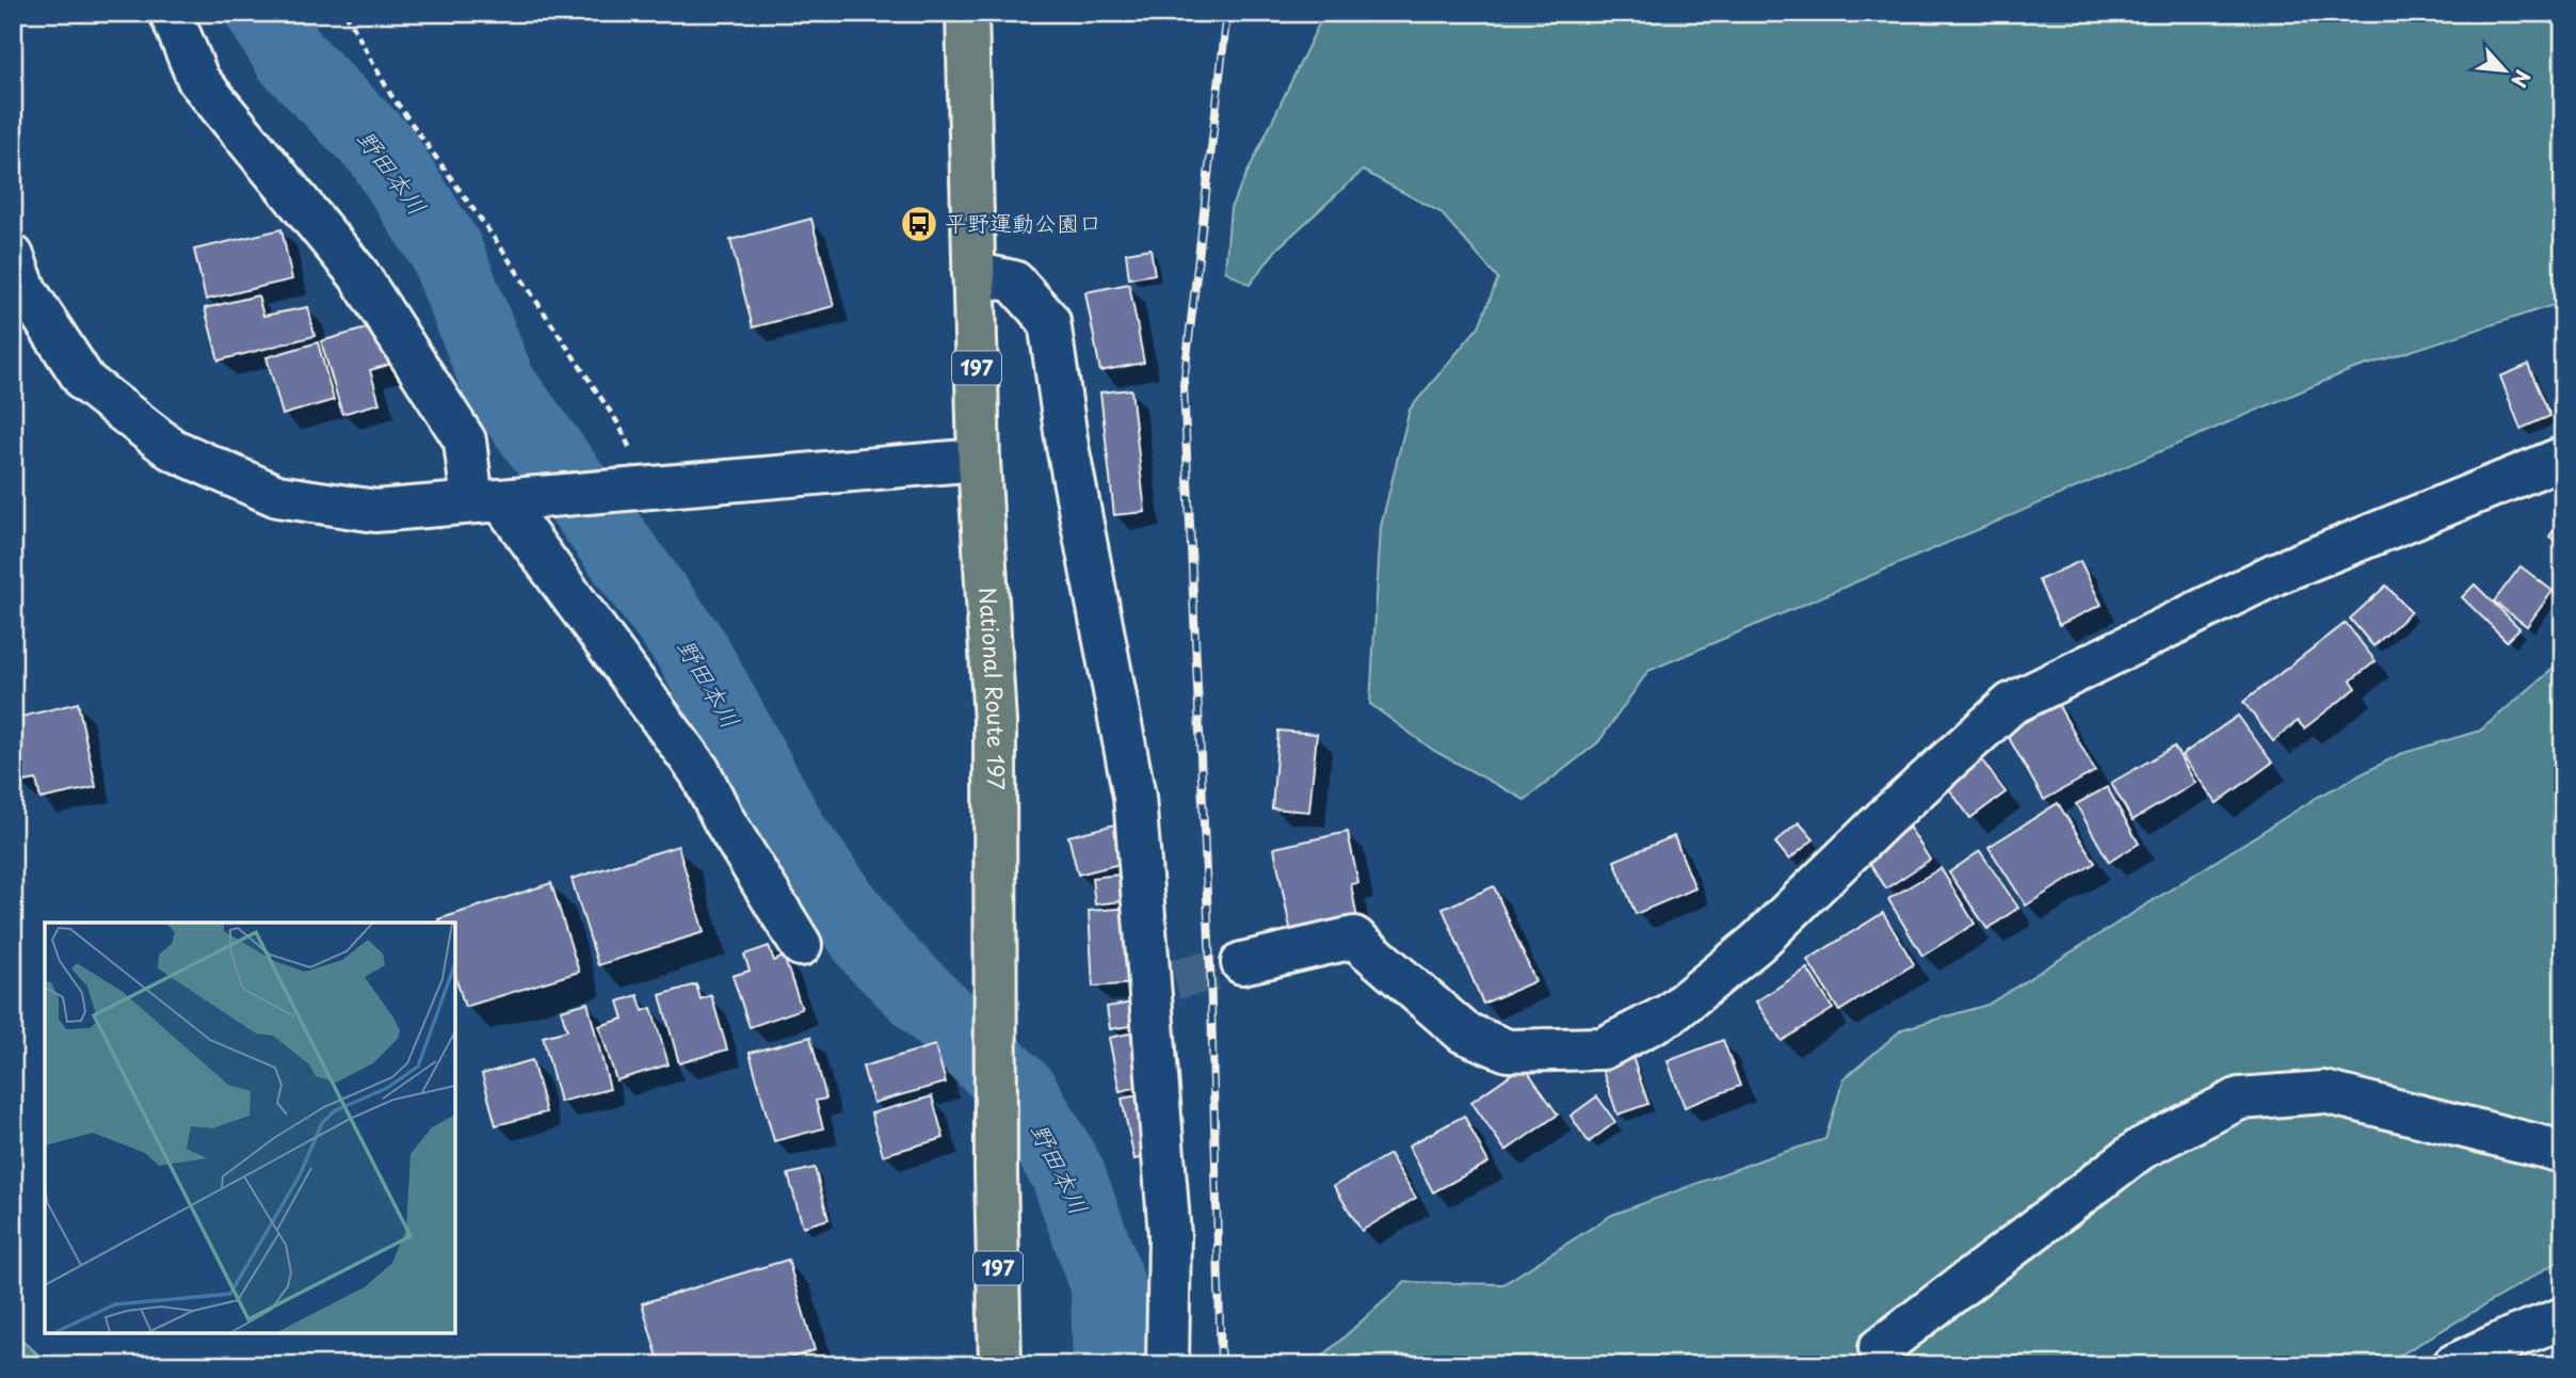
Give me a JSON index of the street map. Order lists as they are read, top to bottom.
{
  "streets": {
    "highway": ["197", "National Route 197"]
  },
  "water": ["野田本川"],
  "places": {
    "bus stop": ["平野運動公園口"]
  },
  "north": "bottom right"
}
